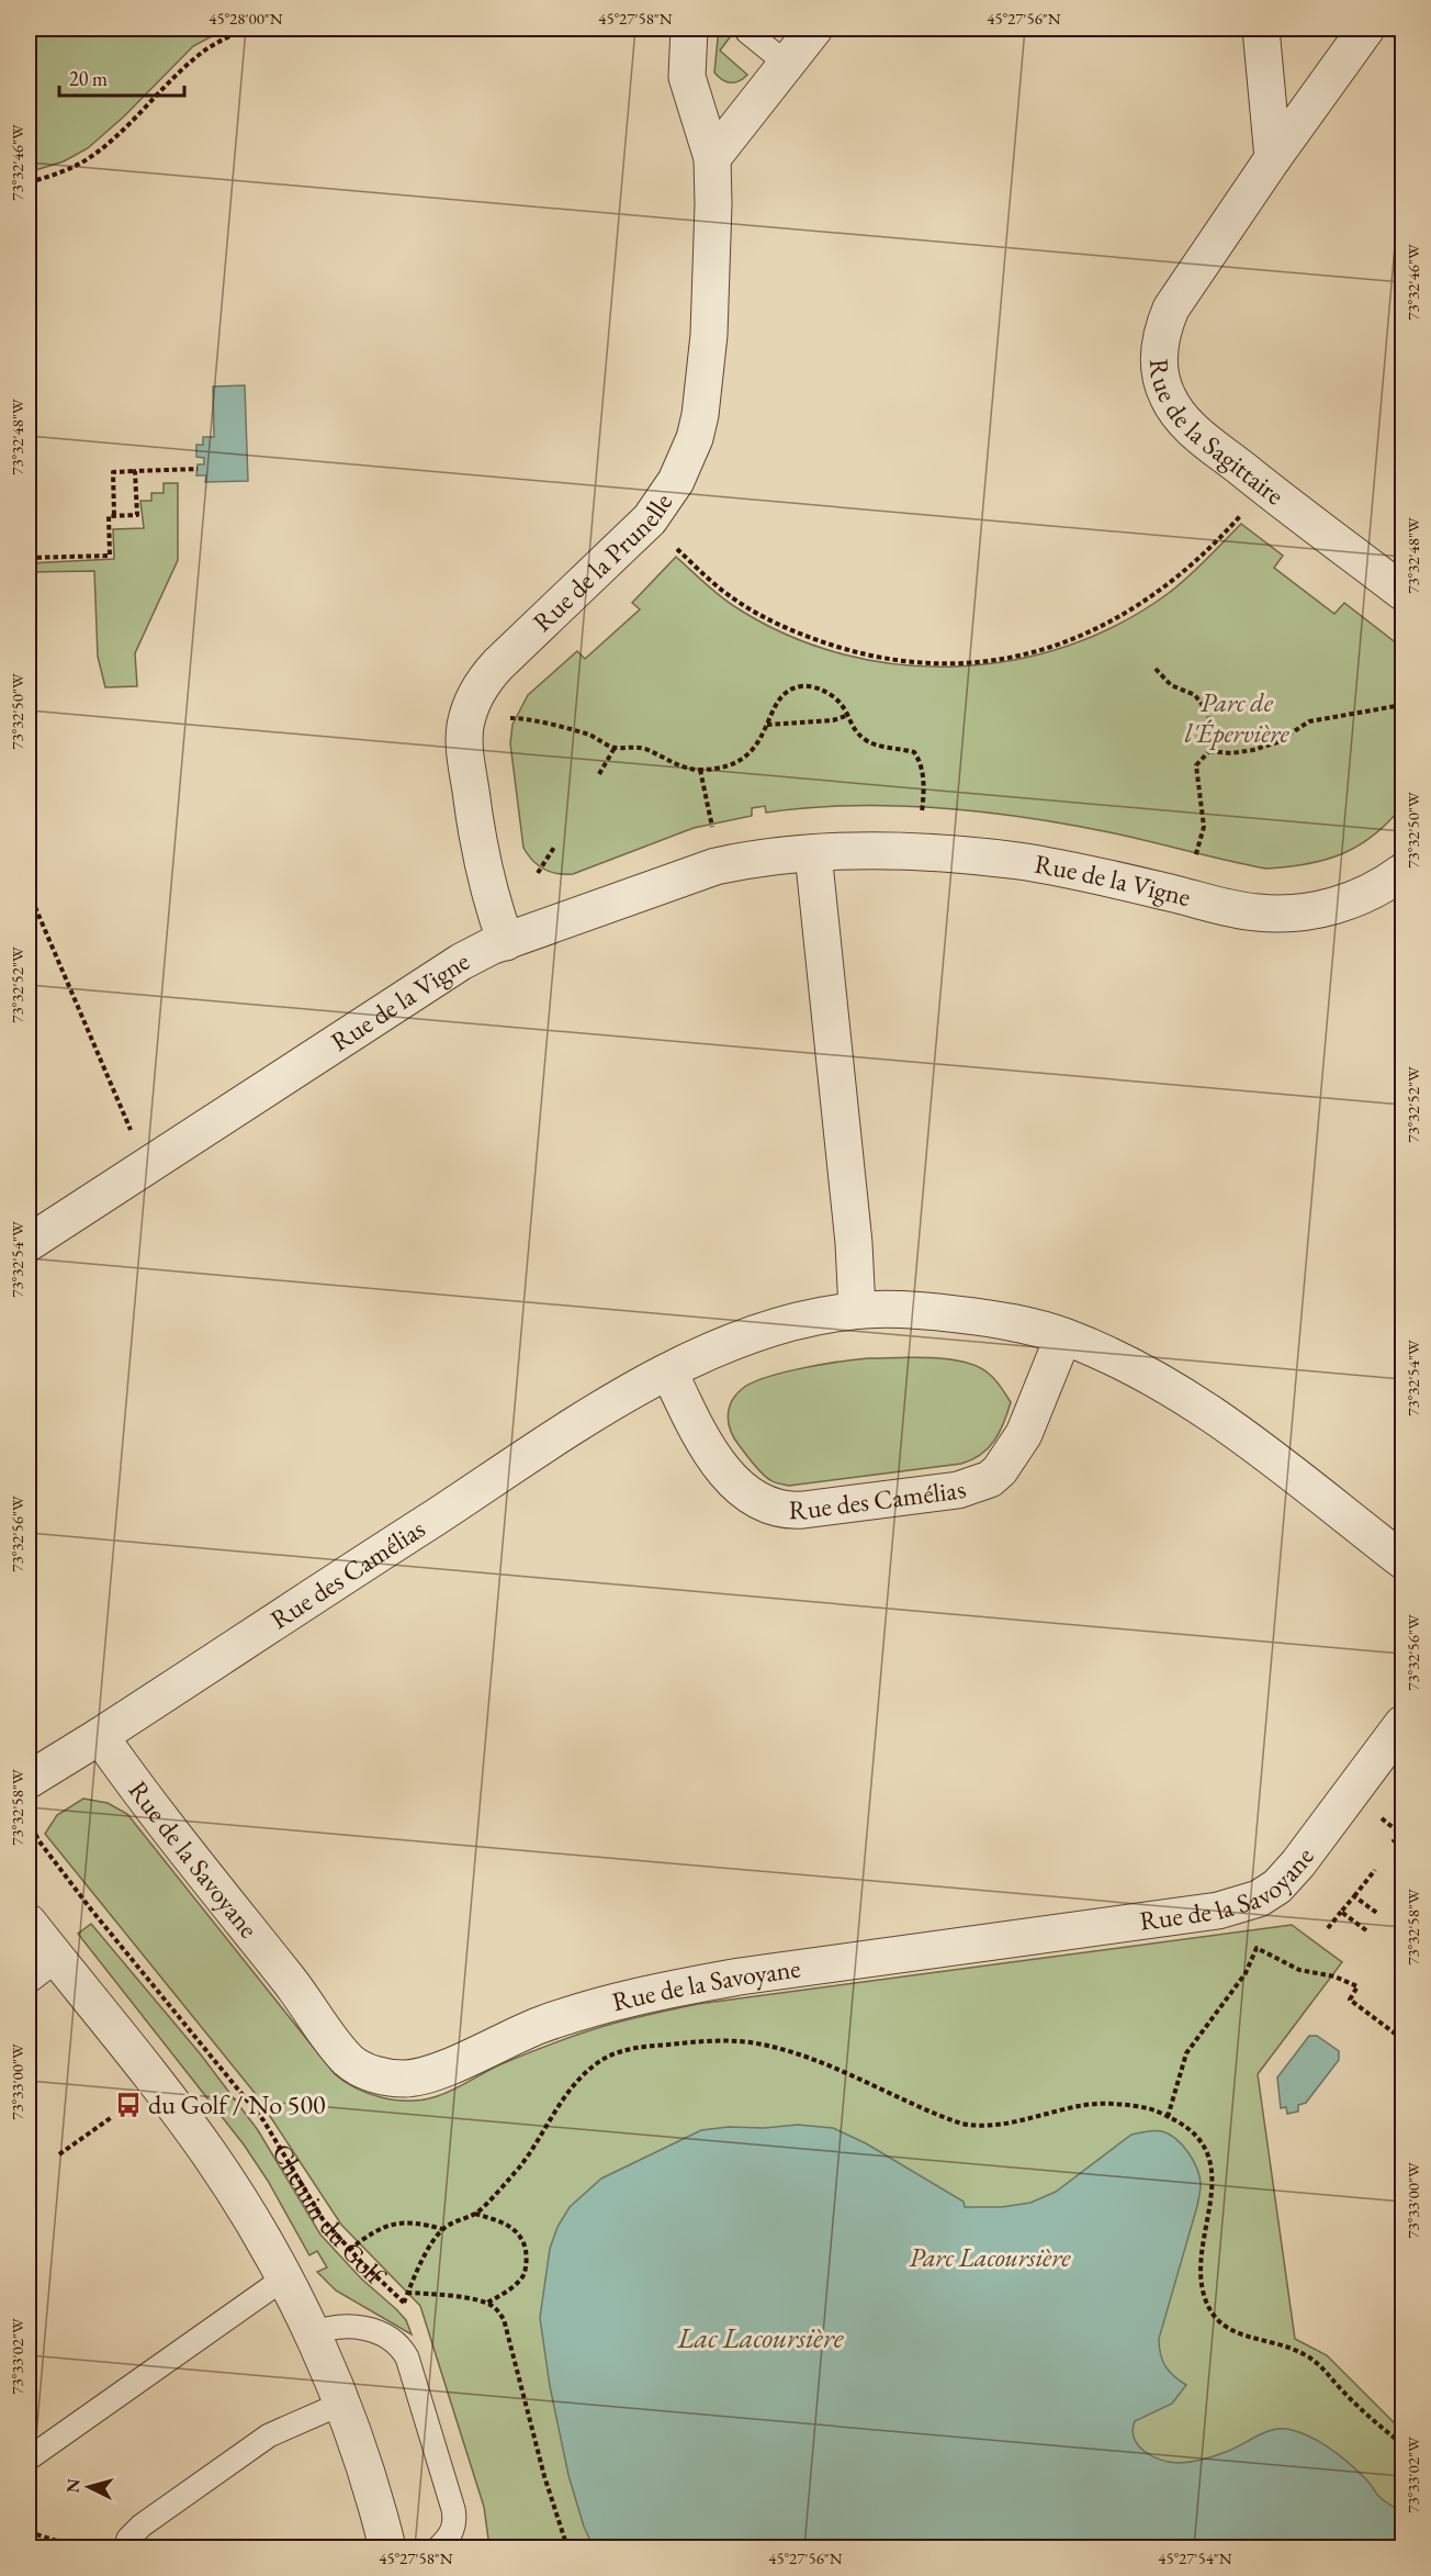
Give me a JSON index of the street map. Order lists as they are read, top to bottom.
{
  "streets": {
    "street": [
      "Rue de la Sagittaire",
      "Rue de la Prunelle",
      "Rue de la Vigne",
      "Rue des Camélias",
      "Rue de la Savoyane"
    ],
    "path": ["Chemin du Golf"]
  },
  "crossings": [
    ["Rue de la Prunelle", "Rue de la Vigne"],
    ["Rue des Camélias", "Rue de la Savoyane"]
  ],
  "water": ["Lac Lacoursière"],
  "parks": ["Parc de l'Épervière", "Parc Lacoursière"],
  "places": {
    "bus stop": ["du Golf / No 500"]
  },
  "scale_bar": "20 m",
  "north": "left",
  "coordinates": [
    "45°28'00\"N",
    "45°27'58\"N",
    "45°27'56\"N",
    "73°32'46\"W",
    "73°32'48\"W",
    "73°32'50\"W",
    "73°32'52\"W",
    "73°32'54\"W",
    "73°32'56\"W",
    "73°32'58\"W",
    "73°33'00\"W",
    "73°33'02\"W",
    "45°27'54\"N"
  ]
}
